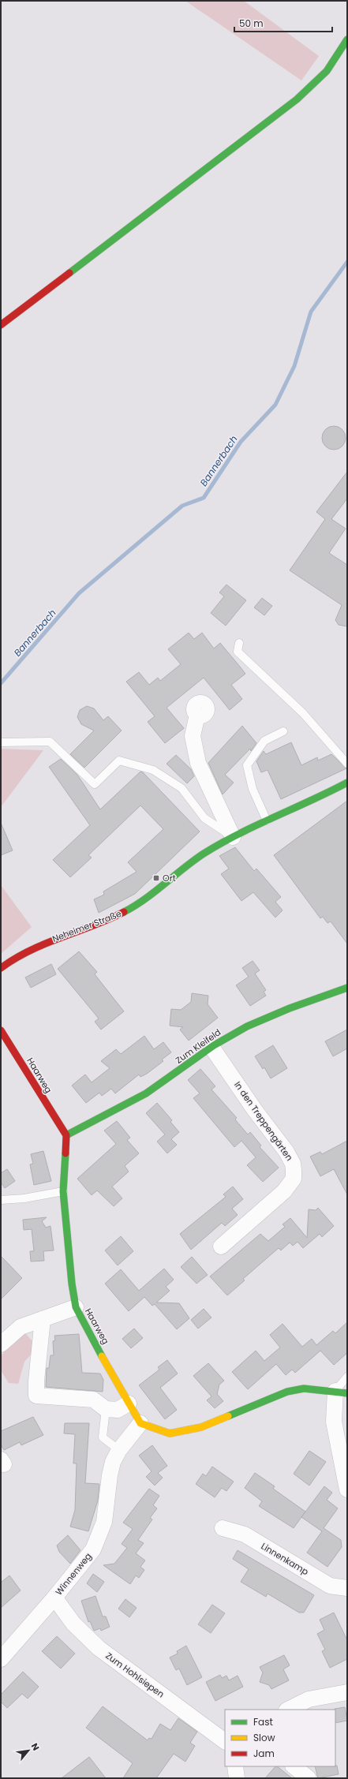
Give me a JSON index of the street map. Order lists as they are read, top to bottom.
{
  "streets": {
    "street": [
      "Neheimer Straße",
      "Zum Kleifeld",
      "Haarweg",
      "In den Treppengärten",
      "Linnenkamp",
      "Winnenweg",
      "Zum Hohlsiepen"
    ]
  },
  "crossings": [
    ["Zum Kleifeld", "Haarweg"],
    ["Zum Kleifeld", "In den Treppengärten"],
    ["Haarweg", "Winnenweg"],
    ["Winnenweg", "Zum Hohlsiepen"]
  ],
  "water": ["Bannerbach"],
  "places": {
    "transit": ["Ort"]
  },
  "legend": ["Fast", "Slow", "Jam"],
  "scale_bar": "50 m",
  "north": "top right"
}
